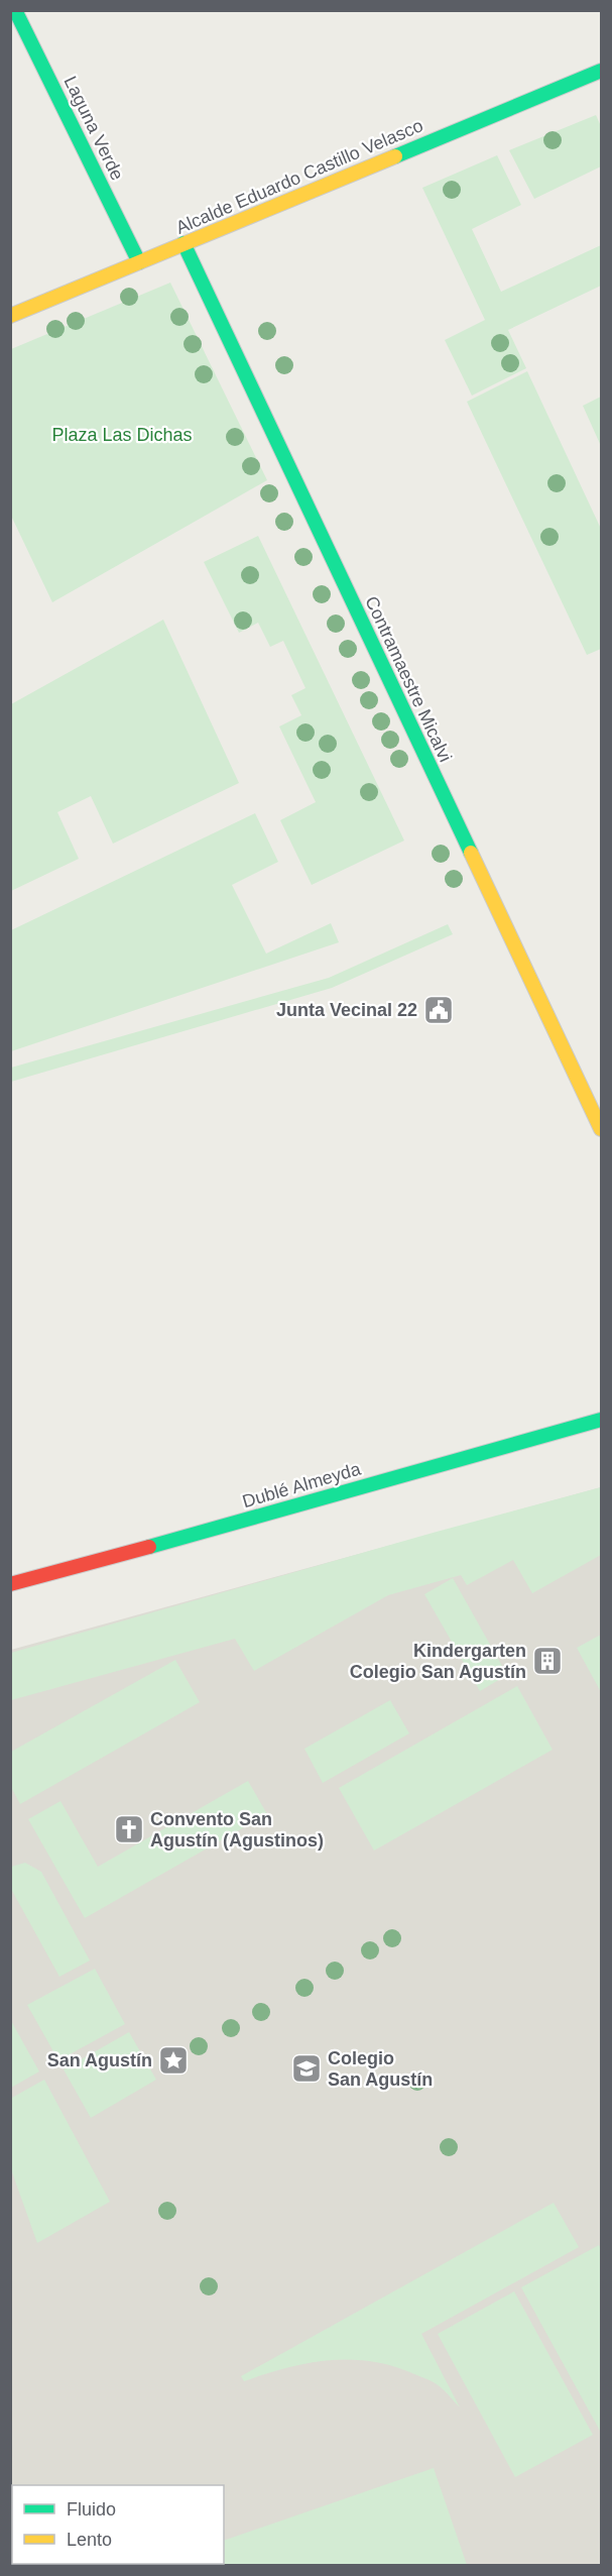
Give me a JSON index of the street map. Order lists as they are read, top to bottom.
{
  "streets": {
    "street": [
      "Laguna Verde",
      "Alcalde Eduardo Castillo Velasco",
      "Contramaestre Micalvi",
      "Dublé Almeyda"
    ]
  },
  "crossings": [
    ["Laguna Verde", "Alcalde Eduardo Castillo Velasco"],
    ["Alcalde Eduardo Castillo Velasco", "Contramaestre Micalvi"]
  ],
  "parks": ["Plaza Las Dichas"],
  "places": {
    "public building": ["Junta Vecinal 22"],
    "building": ["Kindergarten Colegio San Agustín"],
    "church": ["Convento San Agustín (Agustinos)"],
    "place": ["San Agustín"],
    "school or university": ["Colegio San Agustín"]
  },
  "legend": ["Fluido", "Lento"]
}
